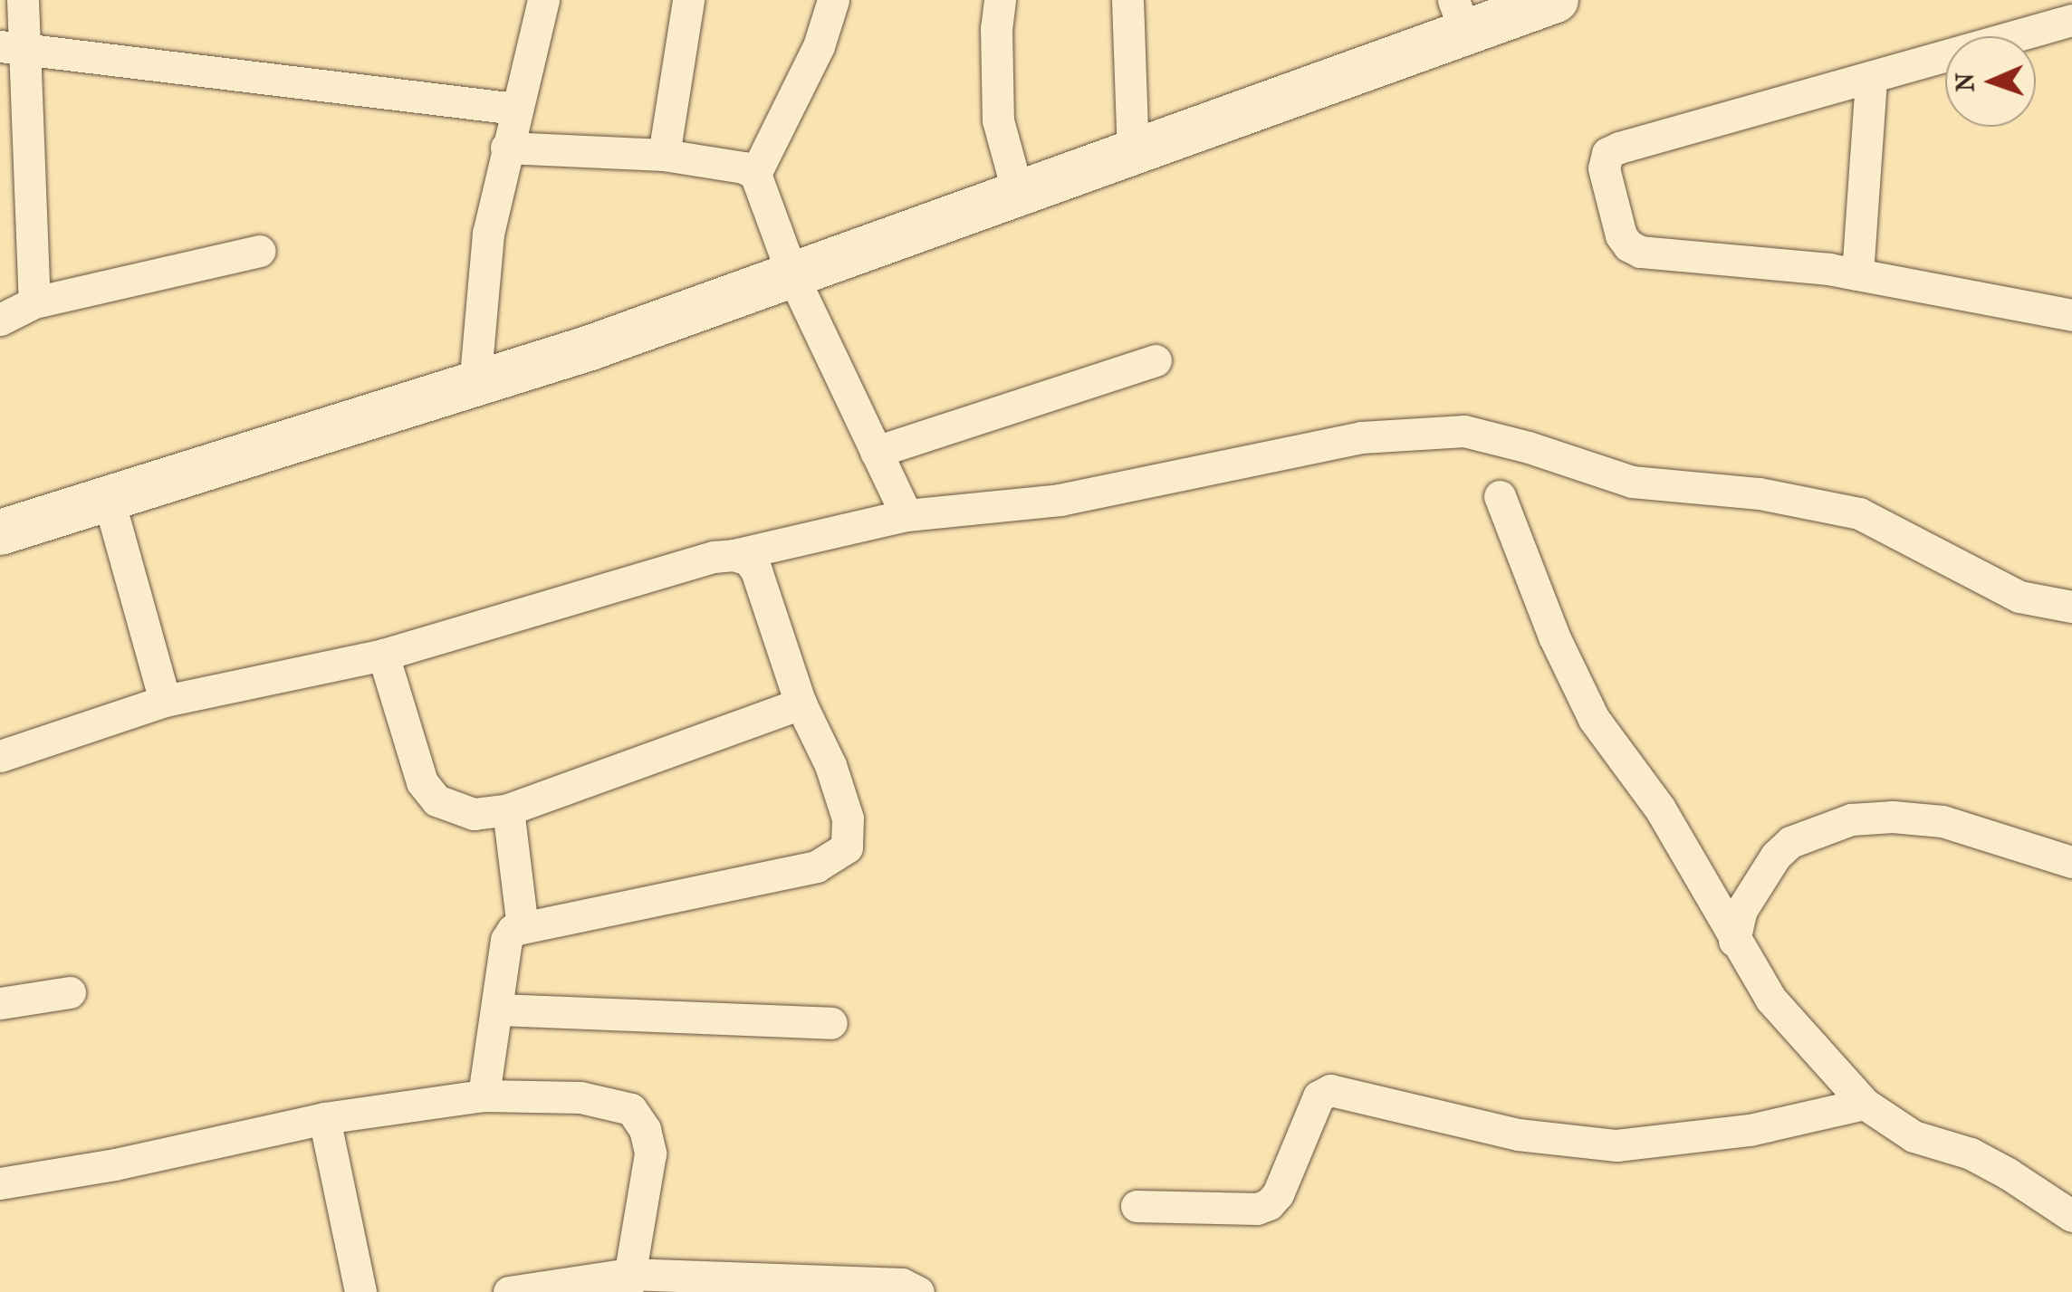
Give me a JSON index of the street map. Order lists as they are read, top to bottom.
{
  "north": "left"
}
